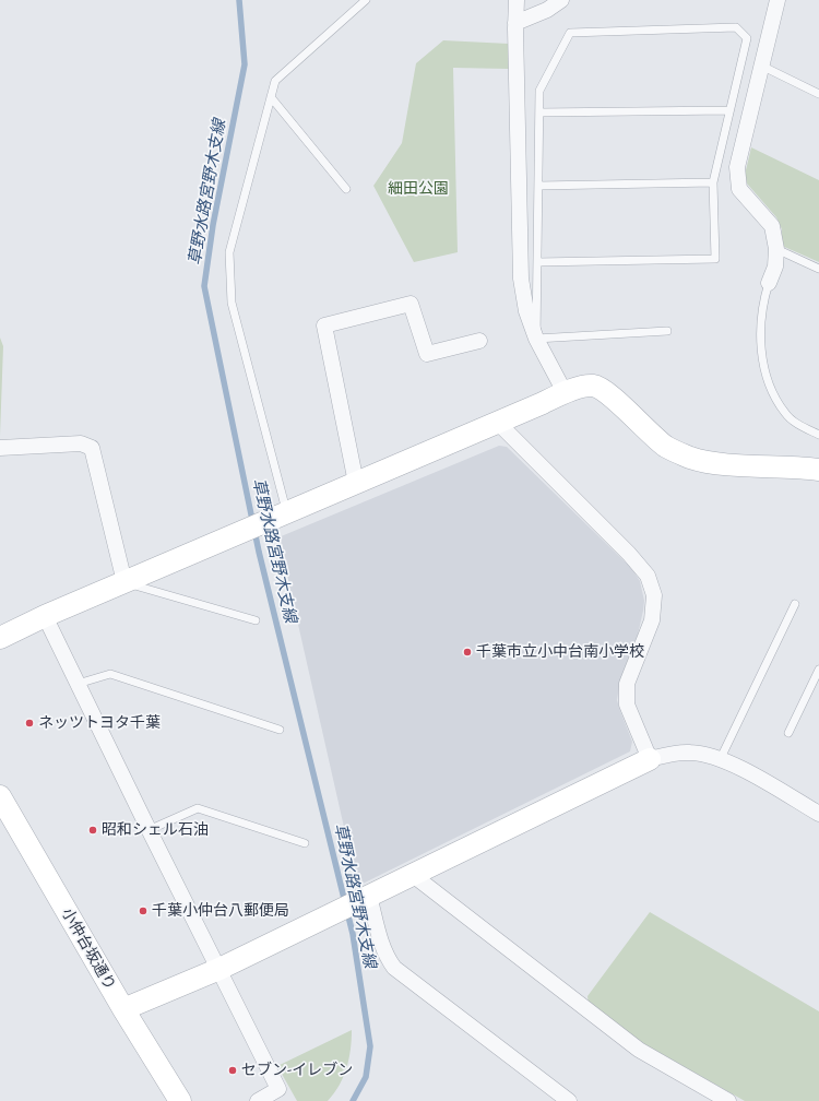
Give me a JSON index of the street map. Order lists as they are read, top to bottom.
{
  "streets": {
    "street": ["小仲台坂通り"]
  },
  "water": ["草野水路宮野木支線"],
  "parks": ["細田公園"],
  "places": [
    "千葉市立小中台南小学校",
    "ネッツトヨタ千葉",
    "昭和シェル石油",
    "千葉小仲台八郵便局",
    "セブン-イレブン"
  ]
}
